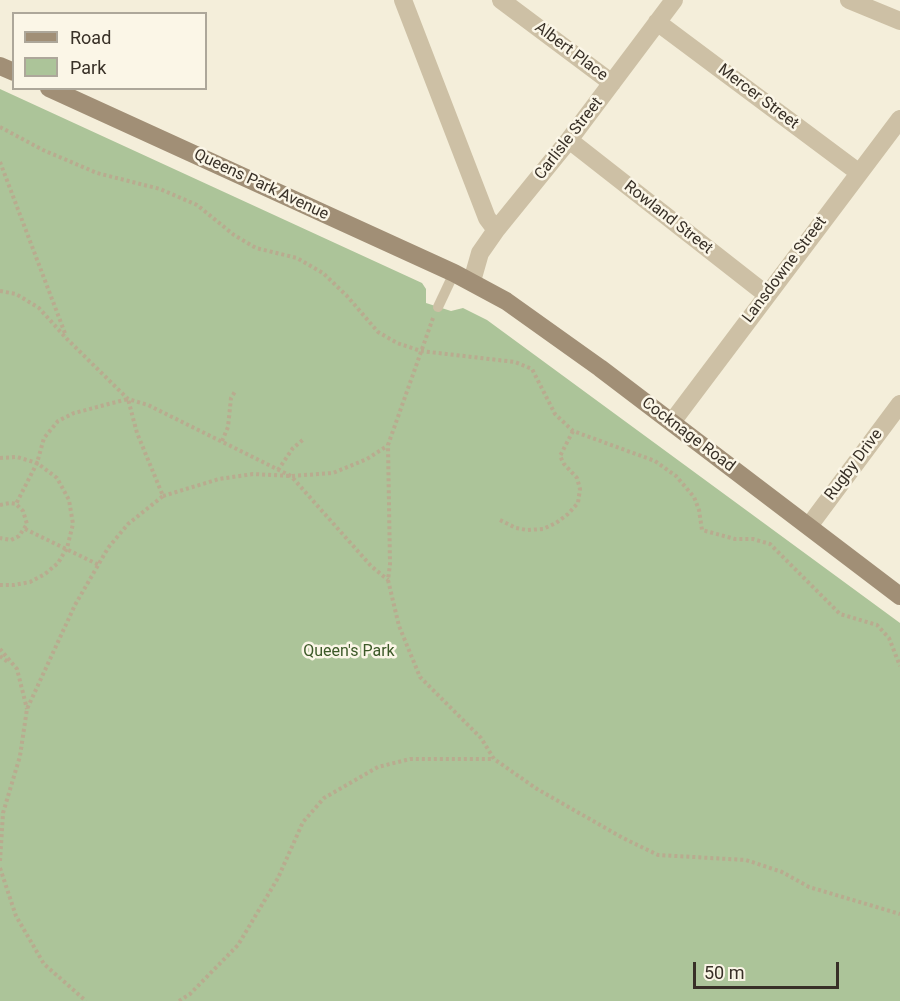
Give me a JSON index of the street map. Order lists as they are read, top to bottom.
{
  "streets": {
    "street": [
      "Albert Place",
      "Mercer Street",
      "Carlisle Street",
      "Queens Park Avenue",
      "Rowland Street",
      "Lansdowne Street",
      "Cocknage Road",
      "Rugby Drive"
    ]
  },
  "crossings": [
    ["Albert Place", "Carlisle Street"],
    ["Mercer Street", "Carlisle Street"],
    ["Mercer Street", "Lansdowne Street"],
    ["Carlisle Street", "Queens Park Avenue"],
    ["Carlisle Street", "Rowland Street"],
    ["Carlisle Street", "Cocknage Road"],
    ["Queens Park Avenue", "Cocknage Road"],
    ["Rowland Street", "Lansdowne Street"],
    ["Lansdowne Street", "Cocknage Road"],
    ["Cocknage Road", "Rugby Drive"]
  ],
  "parks": ["Queen's Park"],
  "legend": ["Road", "Park"],
  "scale_bar": "50 m"
}
